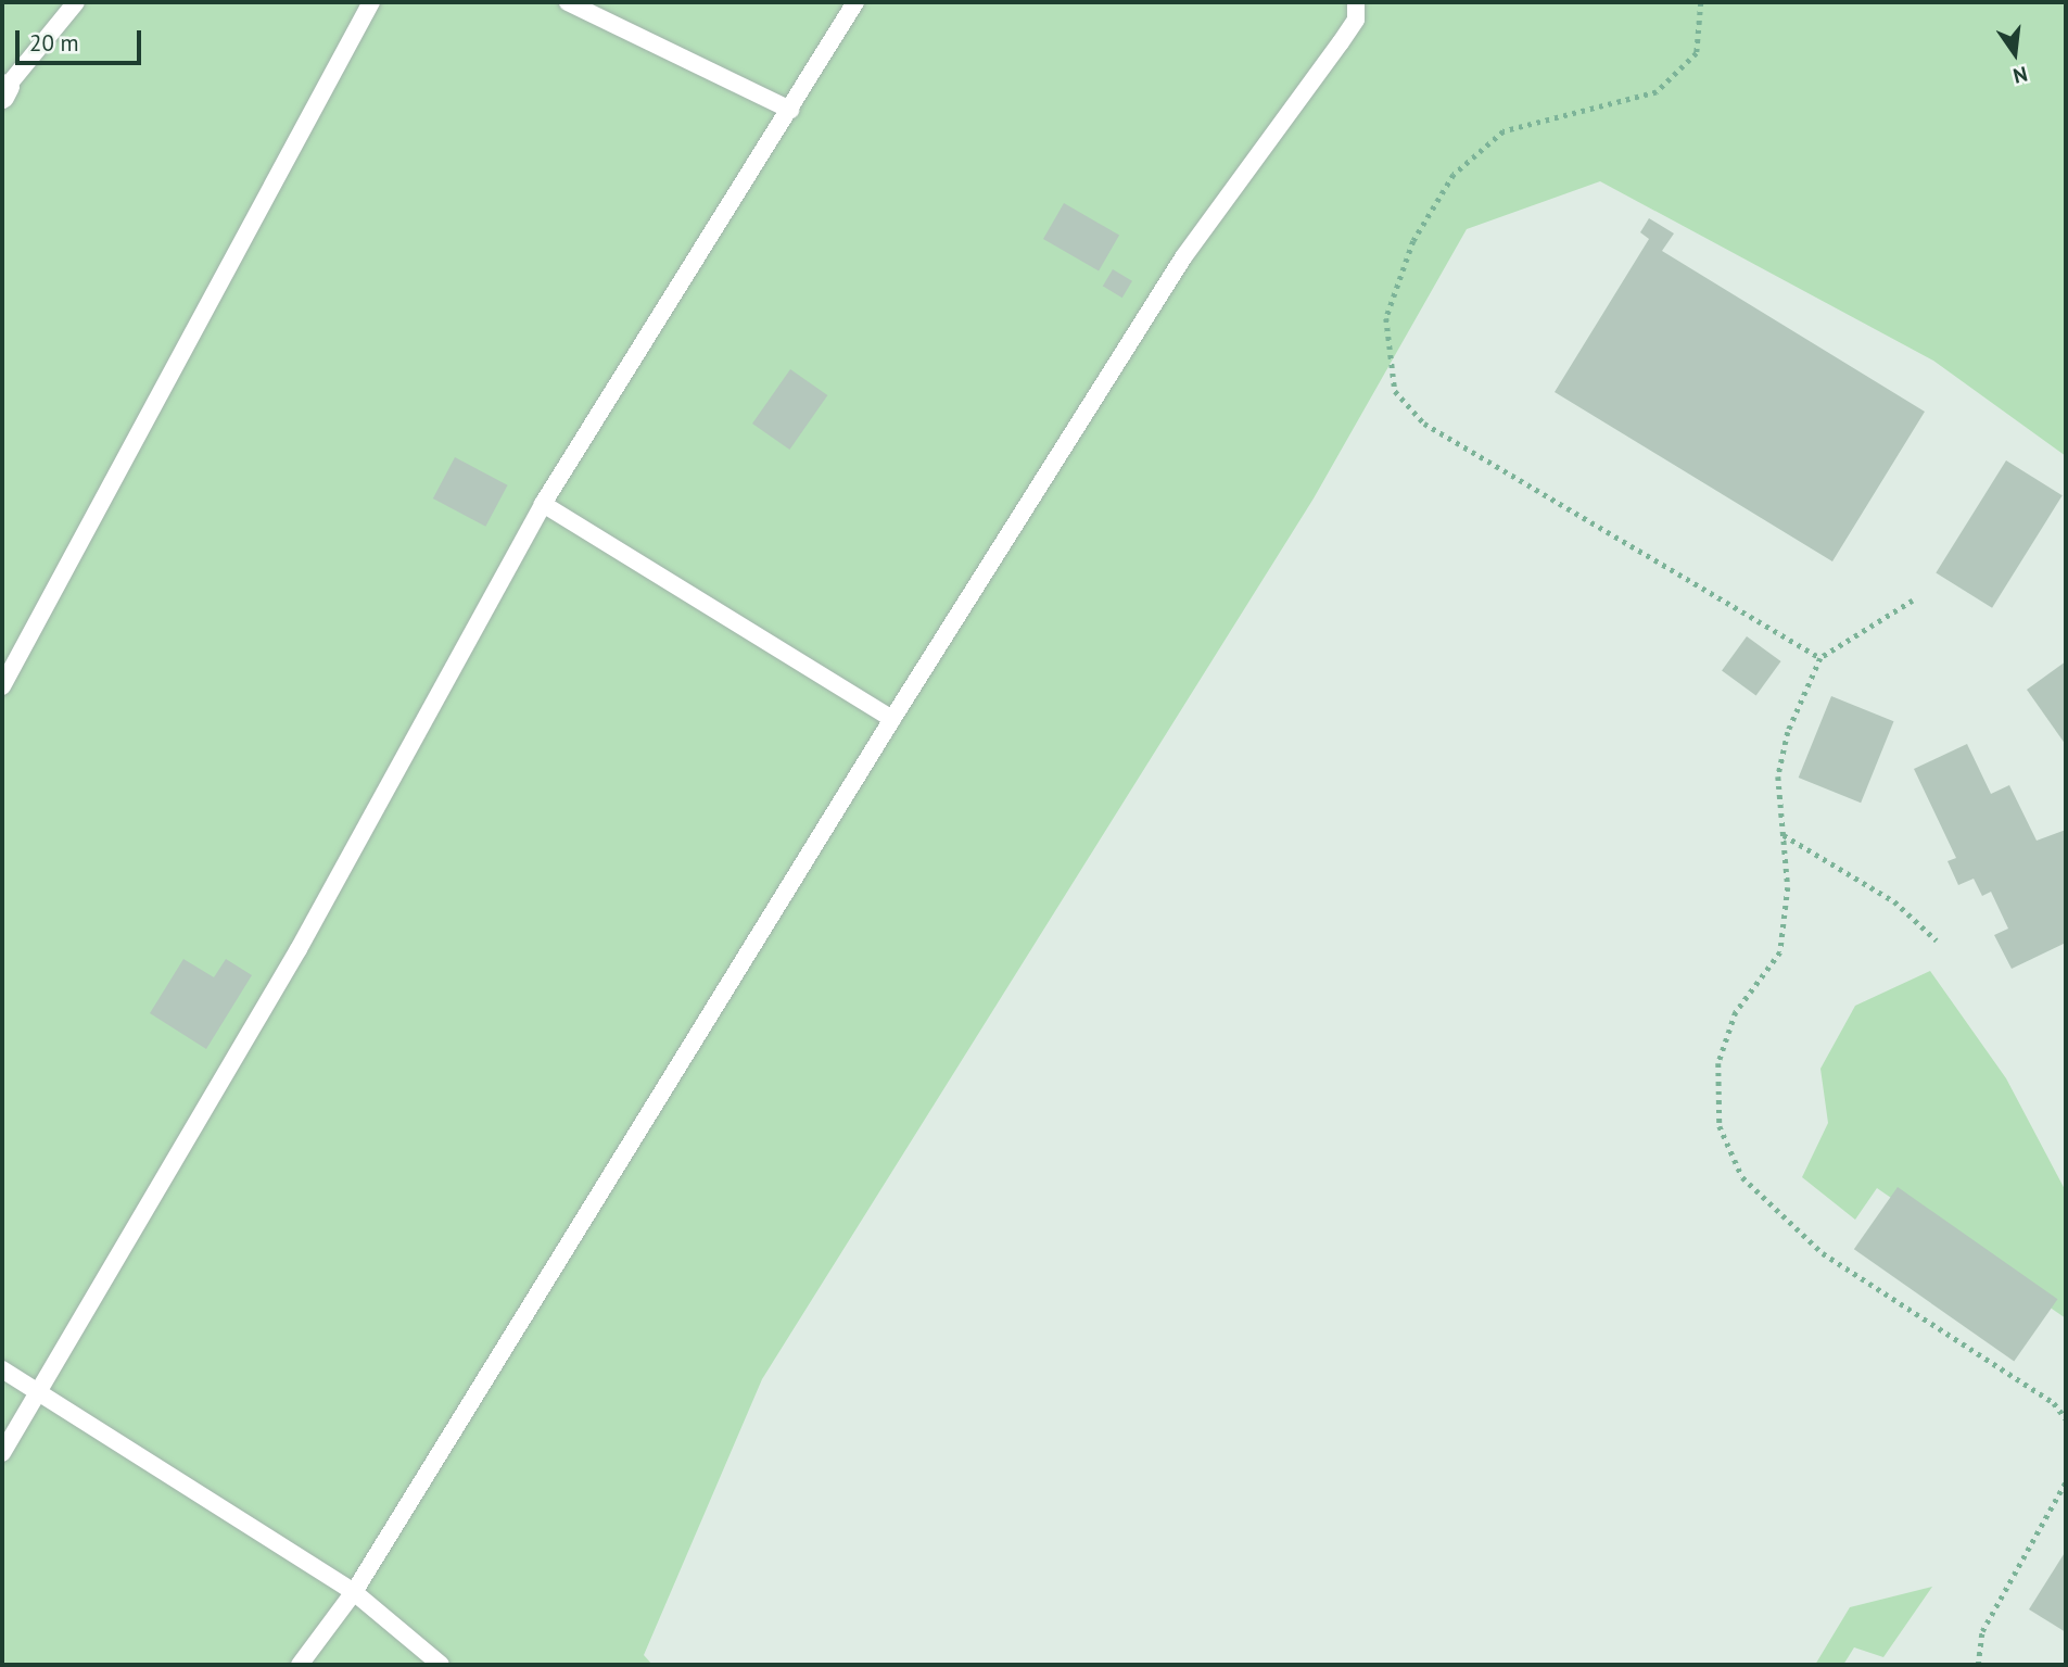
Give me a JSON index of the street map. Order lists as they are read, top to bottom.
{
  "scale_bar": "20 m",
  "north": "bottom"
}
